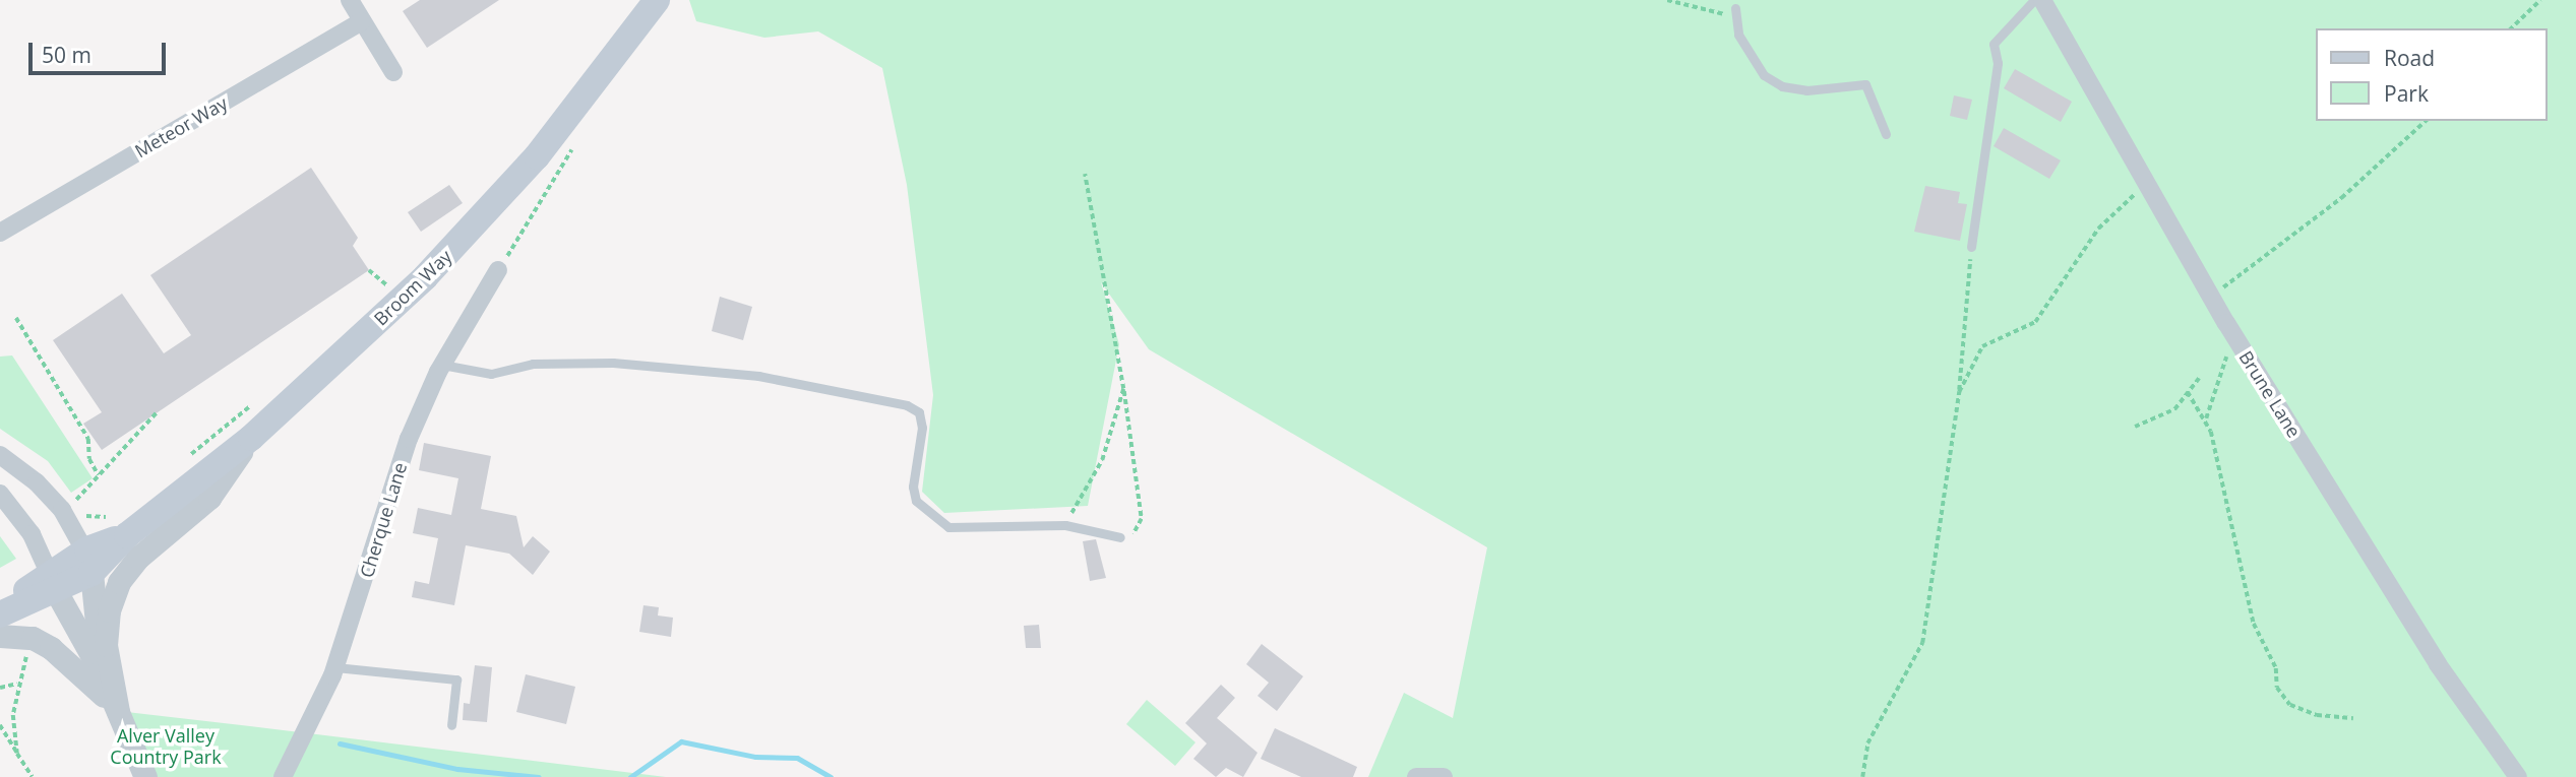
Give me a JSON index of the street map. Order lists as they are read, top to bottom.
{
  "streets": {
    "main road": ["Broom Way"],
    "street": ["Meteor Way", "Brune Lane", "Cherque Lane"]
  },
  "parks": ["Alver Valley Country Park"],
  "legend": ["Road", "Park"],
  "scale_bar": "50 m"
}
